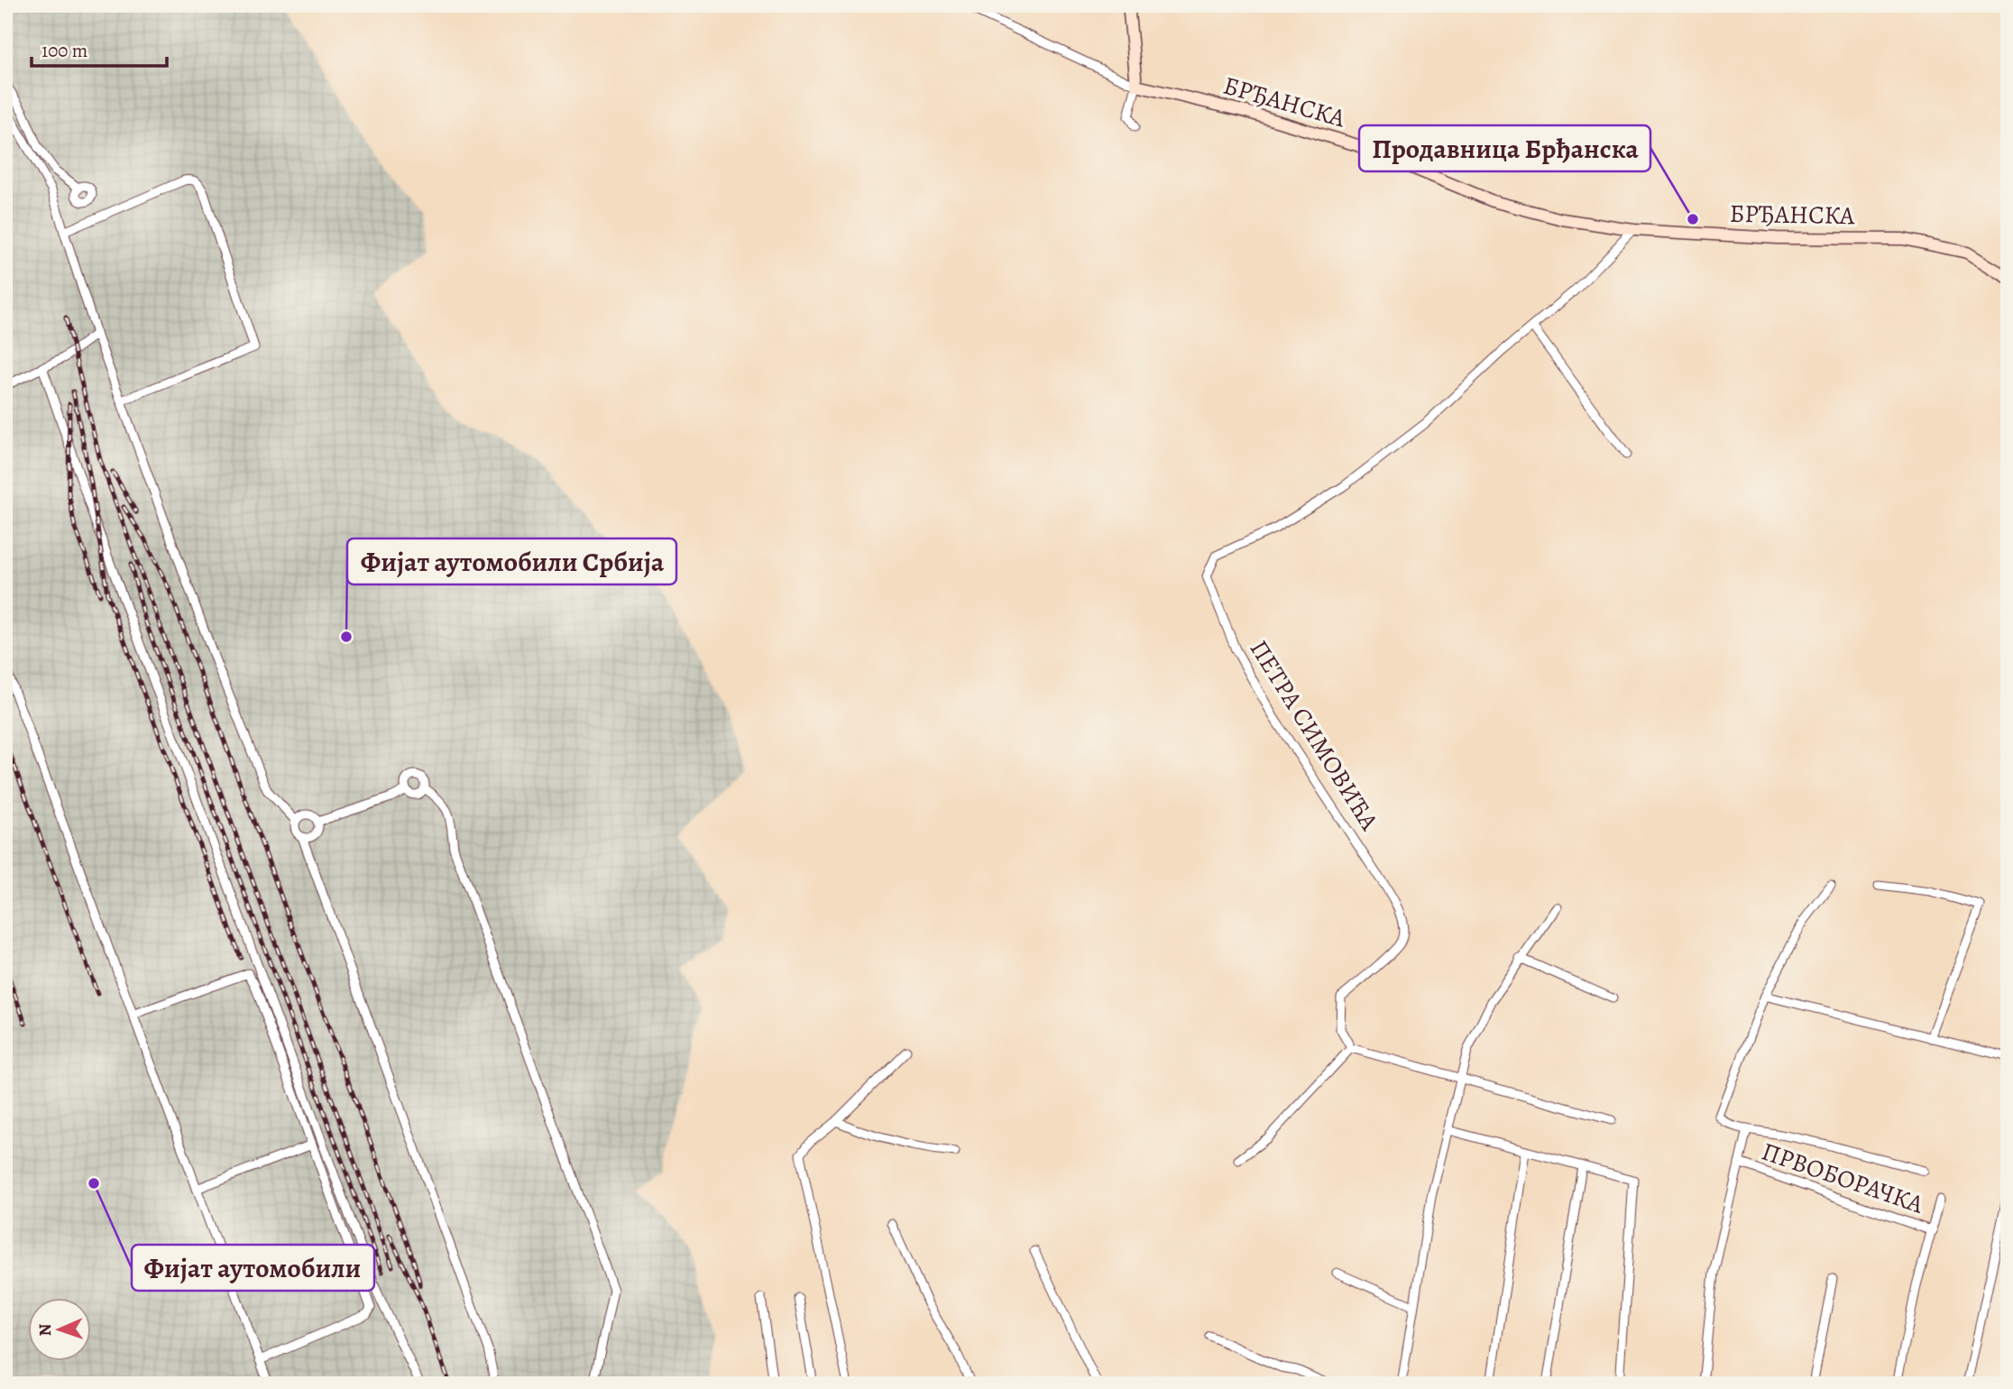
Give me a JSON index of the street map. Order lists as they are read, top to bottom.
{
  "streets": {
    "street": ["БРЂАНСКА", "ПЕТРА СИМОВИЋА", "ПРВОБОРАЧКА"]
  },
  "crossings": [
    ["БРЂАНСКА", "ПЕТРА СИМОВИЋА"]
  ],
  "places": ["Продавница Брђанска", "Фијат аутомобили Србија", "Фијат аутомобили"],
  "scale_bar": "100 m",
  "north": "left"
}
